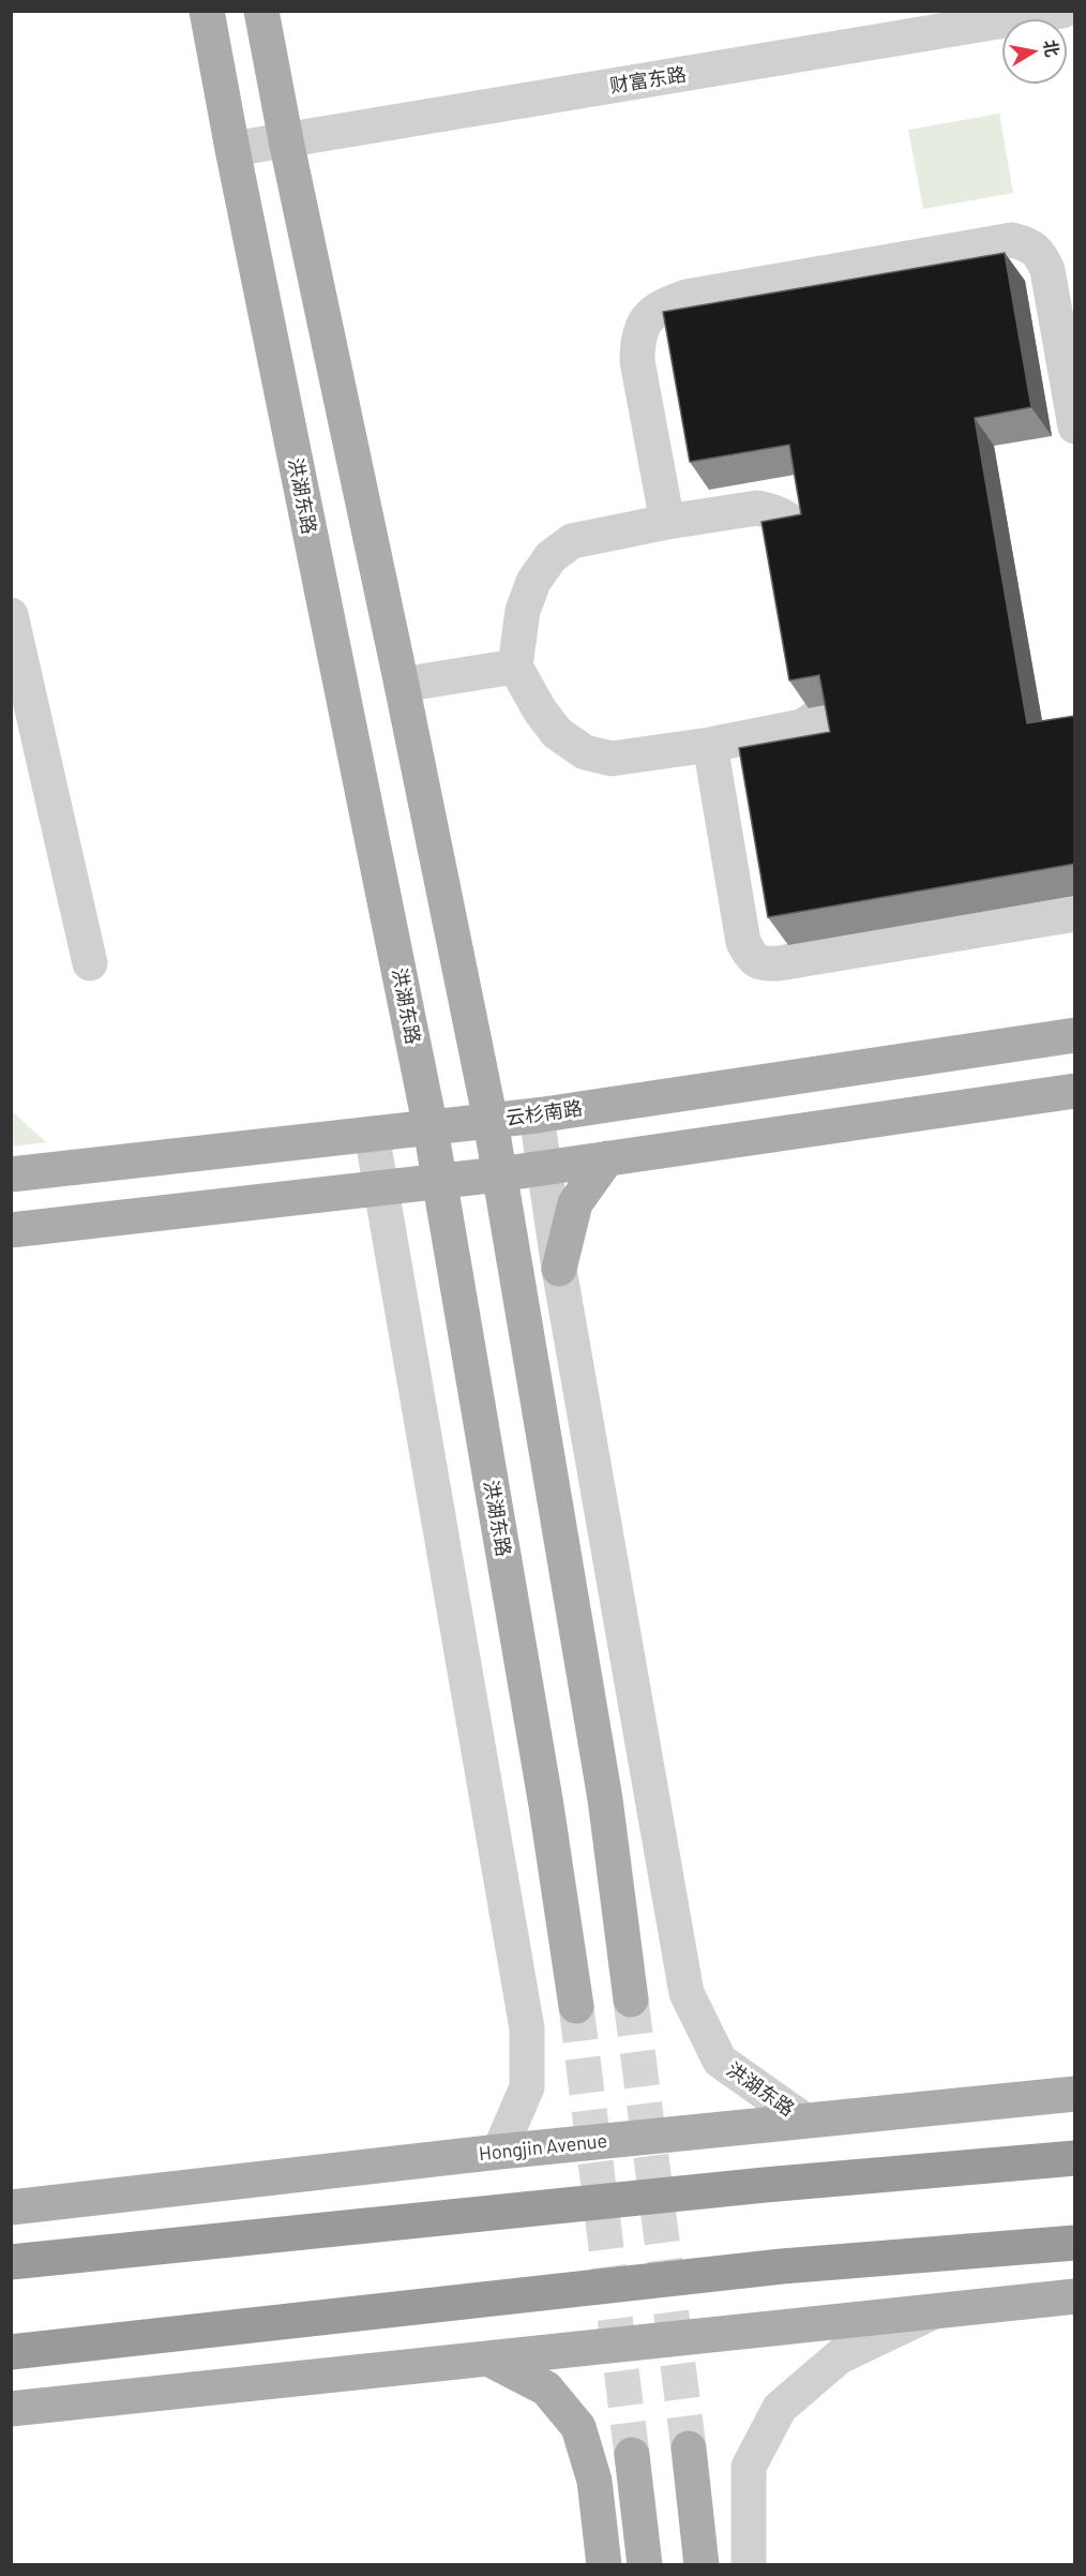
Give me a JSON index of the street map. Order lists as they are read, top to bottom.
{
  "streets": {
    "main road": ["洪湖东路", "云杉南路", "Hongjin Avenue"],
    "street": ["财富东路"]
  },
  "crossings": [
    ["财富东路", "洪湖东路"],
    ["洪湖东路", "云杉南路"],
    ["洪湖东路", "Hongjin Avenue"]
  ],
  "north": "right"
}
